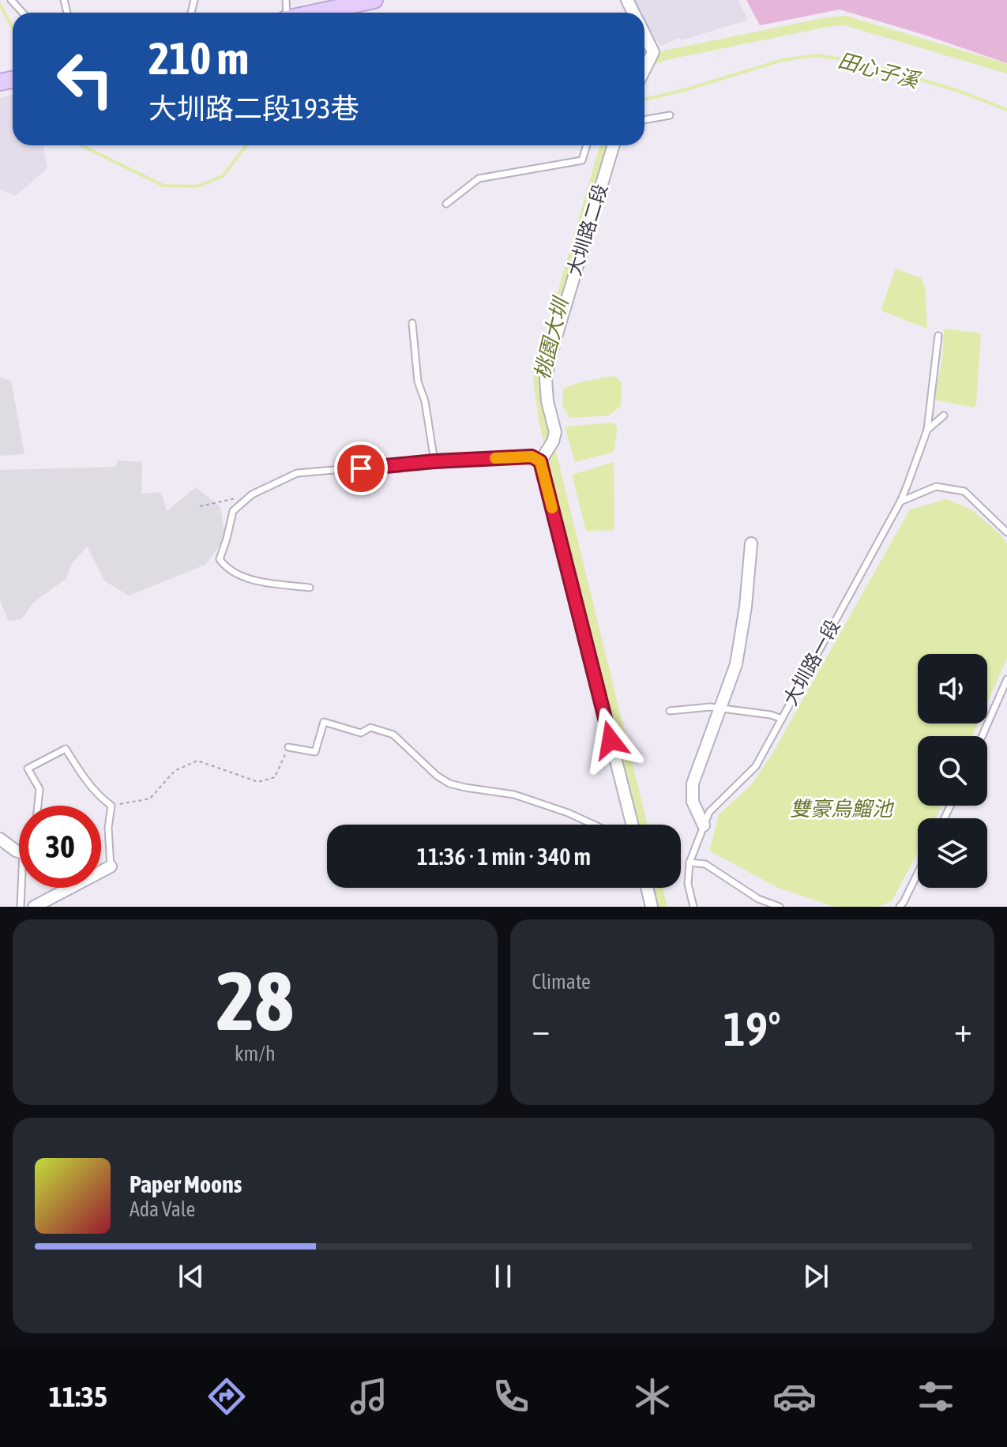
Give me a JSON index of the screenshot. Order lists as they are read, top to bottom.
{
  "streets": {
    "street": ["大圳路二段"],
    "lane": ["大圳路一段"]
  },
  "water": ["田心子溪", "桃園大圳", "雙豪烏鰡池"],
  "page": {
    "turn": ["210 m", "大圳路二段193巷"],
    "limit": "30",
    "trip": "11:36 · 1 min · 340 m",
    "tile": [
      ["28", "km/h"],
      "Climate"
    ],
    "heat": ["−", "19°", "+"],
    "song": ["Paper Moons", "Ada Vale"],
    "tabs": "11:35"
  }
}
